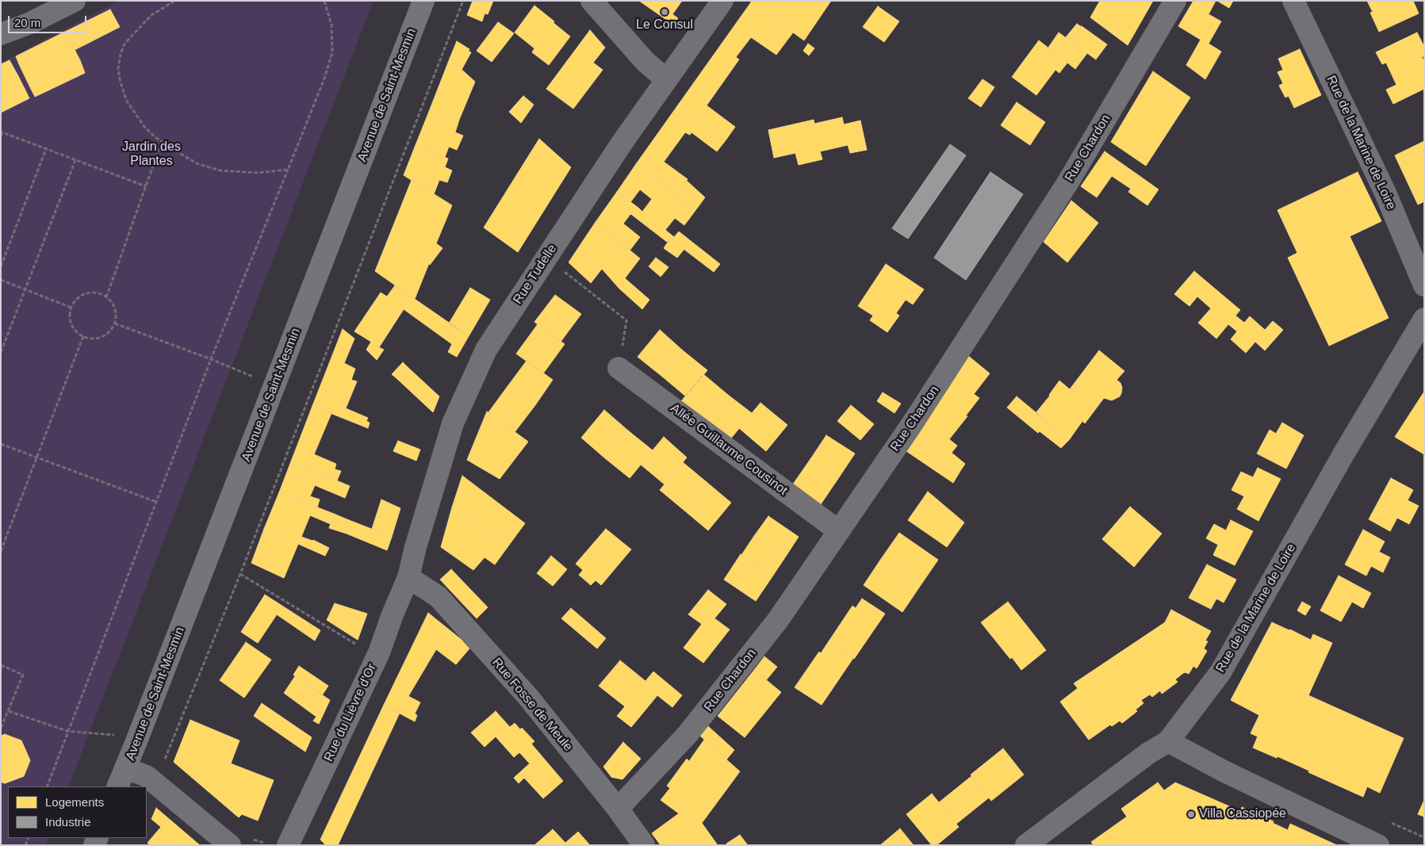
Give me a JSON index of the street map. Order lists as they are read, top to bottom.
{
  "streets": {
    "street": [
      "Avenue de Saint-Mesmin",
      "Rue de la Marine de Loire",
      "Rue Chardon",
      "Rue Tudelle",
      "Allée Guillaume Cousinot",
      "Rue Fosse de Meule",
      "Rue du Lièvre d'Or"
    ]
  },
  "crossings": [
    ["Rue Chardon", "Allée Guillaume Cousinot"],
    ["Rue Chardon", "Rue Fosse de Meule"],
    ["Rue Tudelle", "Rue Fosse de Meule"],
    ["Rue Tudelle", "Rue du Lièvre d'Or"],
    ["Rue Fosse de Meule", "Rue du Lièvre d'Or"]
  ],
  "parks": ["Jardin des Plantes"],
  "places": ["Le Consul", "Villa Cassiopée"],
  "legend": ["Logements", "Industrie"],
  "scale_bar": "20 m"
}
